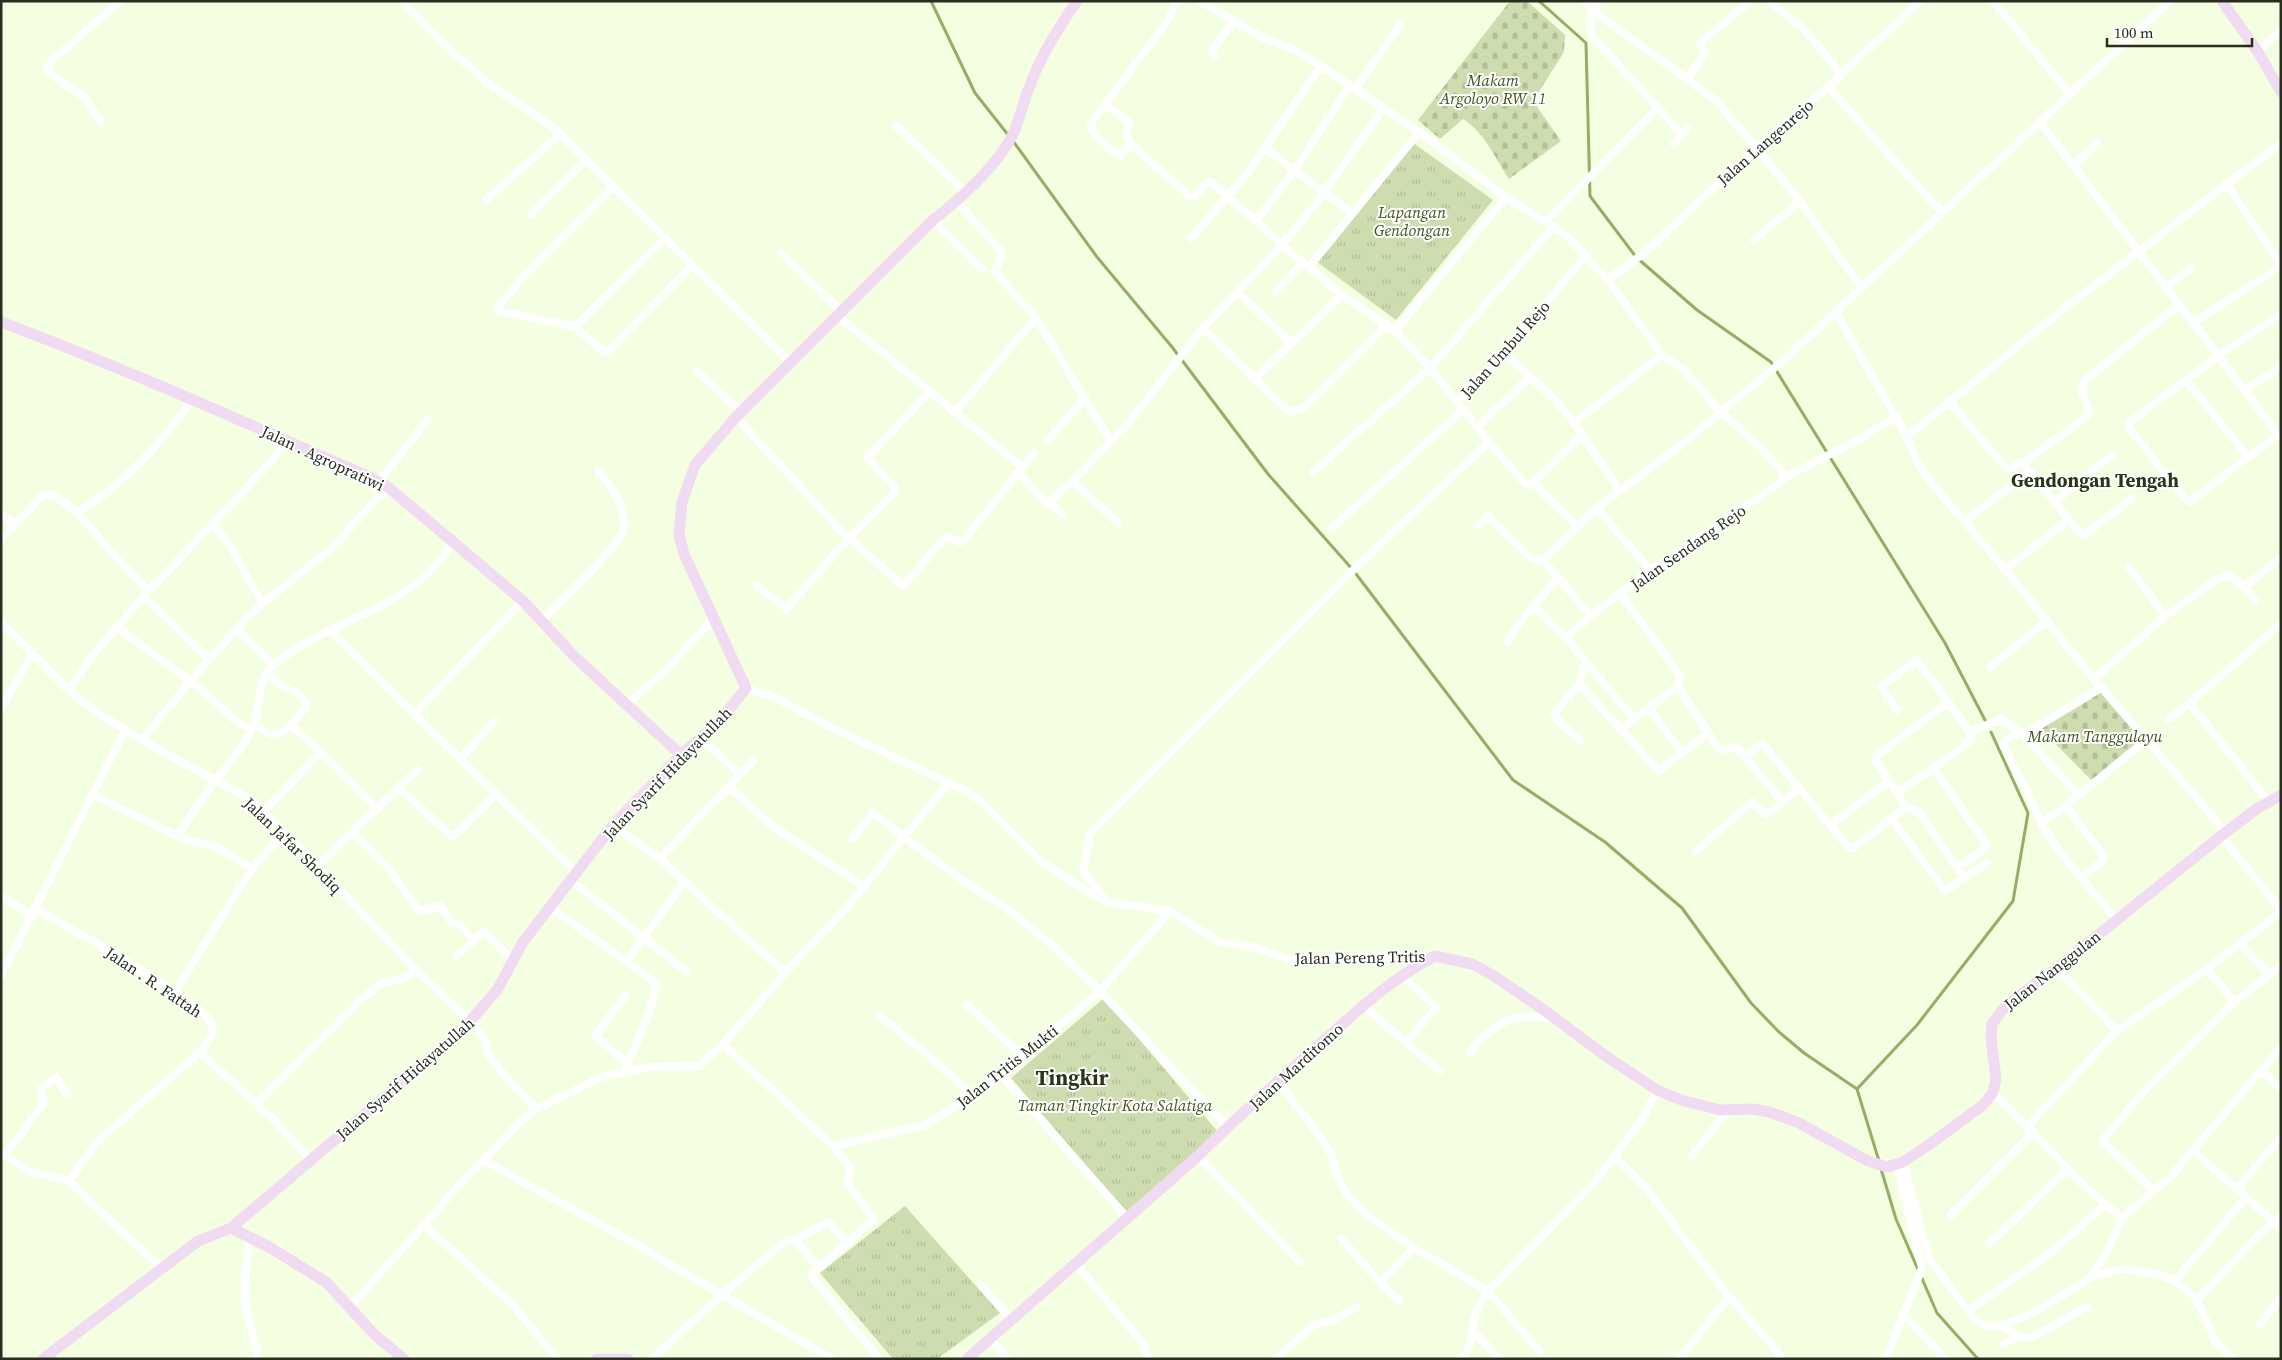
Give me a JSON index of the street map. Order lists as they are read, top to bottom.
{
  "streets": {
    "street": [
      "Jalan Langenrejo",
      "Jalan Umbul Rejo",
      "Jalan . Agropratiwi",
      "Jalan Sendang Rejo",
      "Jalan Syarif Hidayatullah",
      "Jalan Ja'far Shodiq",
      "Jalan Pereng Tritis",
      "Jalan Nanggulan",
      "Jalan . R. Fattah",
      "Jalan Tritis Mukti",
      "Jalan Marditomo"
    ]
  },
  "crossings": [
    ["Jalan . Agropratiwi", "Jalan Syarif Hidayatullah"],
    ["Jalan Syarif Hidayatullah", "Jalan Ja'far Shodiq"],
    ["Jalan Syarif Hidayatullah", "Jalan Pereng Tritis"],
    ["Jalan Pereng Tritis", "Jalan Tritis Mukti"],
    ["Jalan Pereng Tritis", "Jalan Marditomo"]
  ],
  "districts": ["Gendongan Tengah", "Tingkir"],
  "parks": [
    "Makam Argoloyo RW 11",
    "Lapangan Gendongan",
    "Makam Tanggulayu",
    "Taman Tingkir Kota Salatiga"
  ],
  "scale_bar": "100 m"
}
